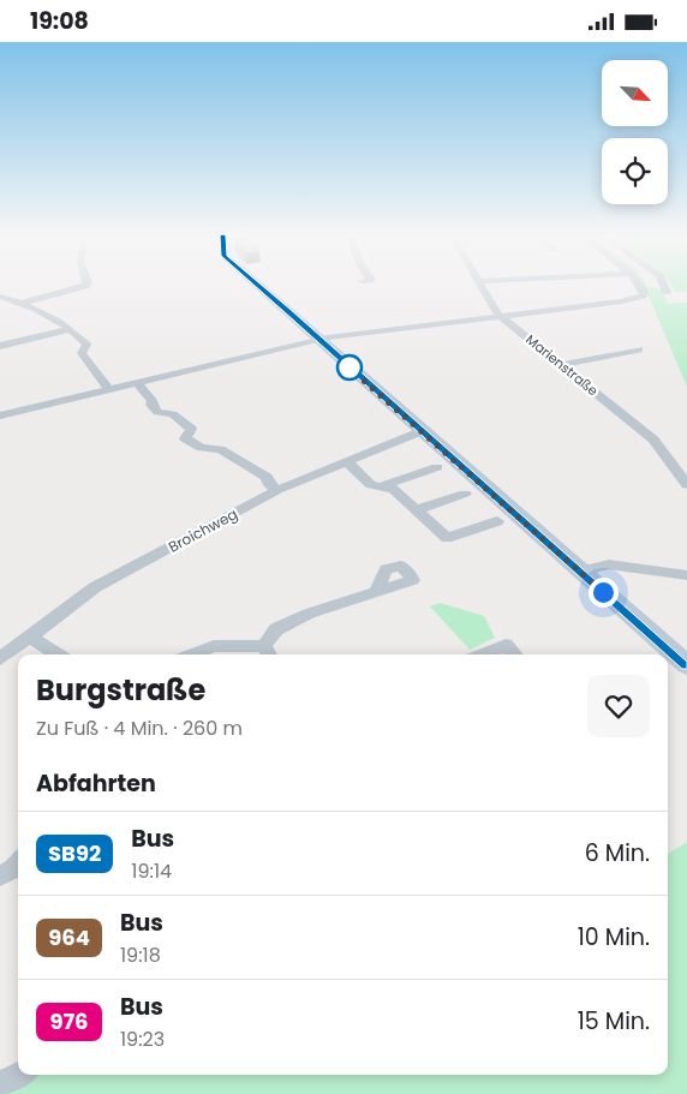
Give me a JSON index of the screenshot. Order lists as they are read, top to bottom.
{
  "streets": {
    "street": ["Marienstraße", "Broichweg"]
  },
  "lines": ["bus line SB92"],
  "north": "bottom right",
  "page": {
    "status": "19:08",
    "heading": [
      ["Burgstraße", "Zu Fuß · 4 Min. · 260 m"],
      "Abfahrten"
    ],
    "list": [
      {
        "mark": "SB92",
        "name": "Bus",
        "note": "19:14",
        "value": "6 Min."
      },
      {
        "mark": "964",
        "name": "Bus",
        "note": "19:18",
        "value": "10 Min."
      },
      {
        "mark": "976",
        "name": "Bus",
        "note": "19:23",
        "value": "15 Min."
      }
    ]
  }
}
